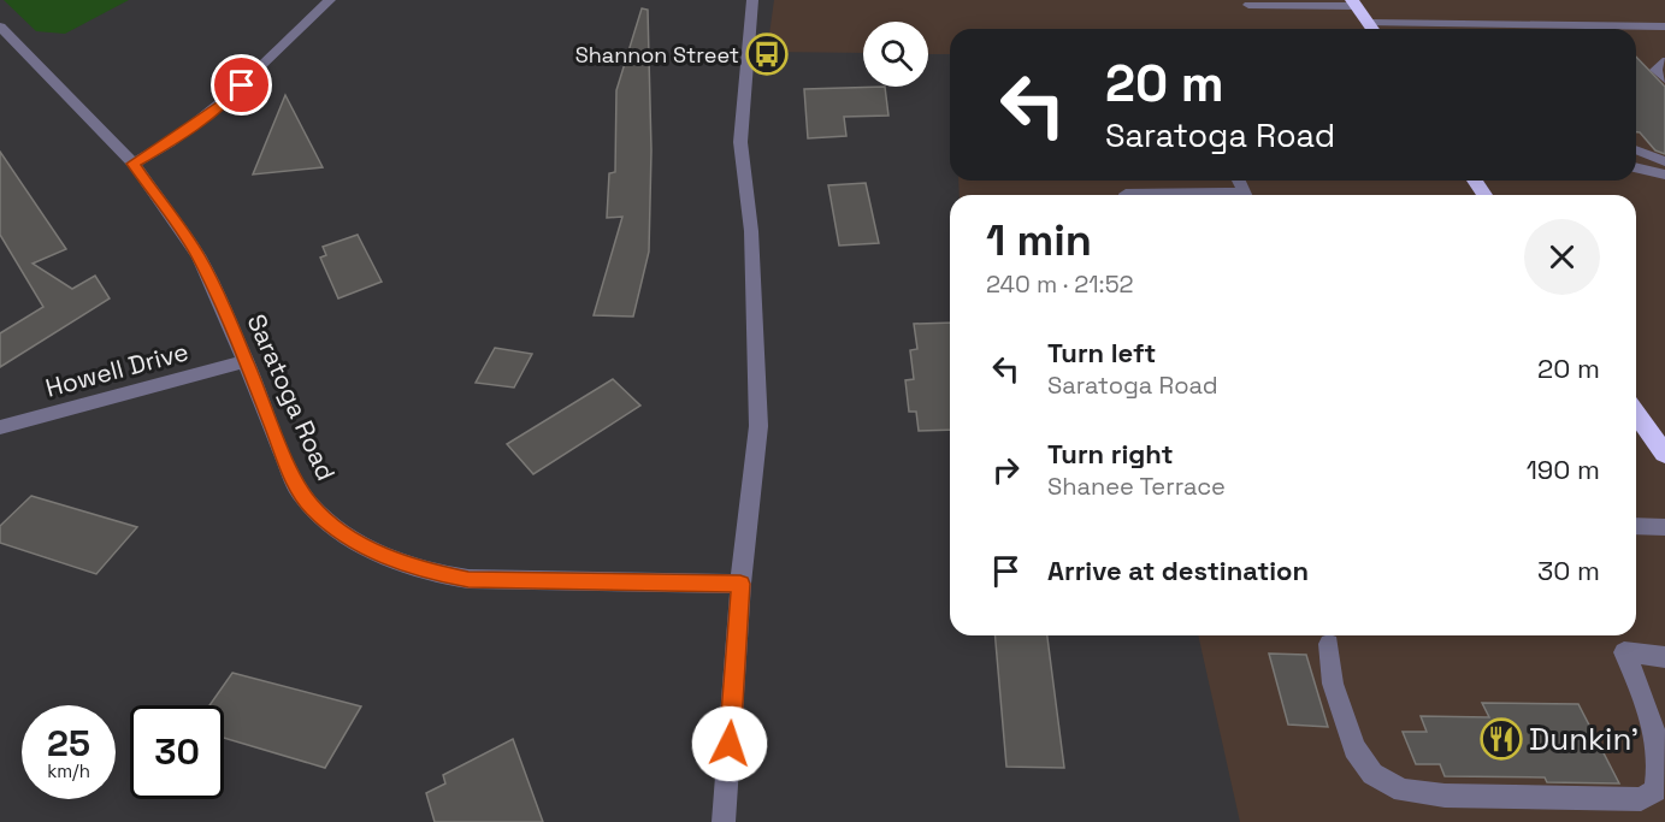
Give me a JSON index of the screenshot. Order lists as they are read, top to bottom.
{
  "streets": {
    "street": ["Howell Drive", "Saratoga Road"]
  },
  "crossings": [
    ["Howell Drive", "Saratoga Road"]
  ],
  "places": {
    "bus stop": ["Shannon Street"],
    "restaurant": ["Dunkin'"]
  },
  "page": {
    "turn": ["20 m", "Saratoga Road"],
    "heading": ["1 min", "240 m · 21:52"],
    "list": [
      {
        "name": "Turn left",
        "note": "Saratoga Road",
        "value": "20 m"
      },
      {
        "name": "Turn right",
        "note": "Shanee Terrace",
        "value": "190 m"
      },
      {
        "name": "Arrive at destination",
        "value": "30 m"
      }
    ],
    "speed": "25 km/h",
    "limit": "30"
  }
}
